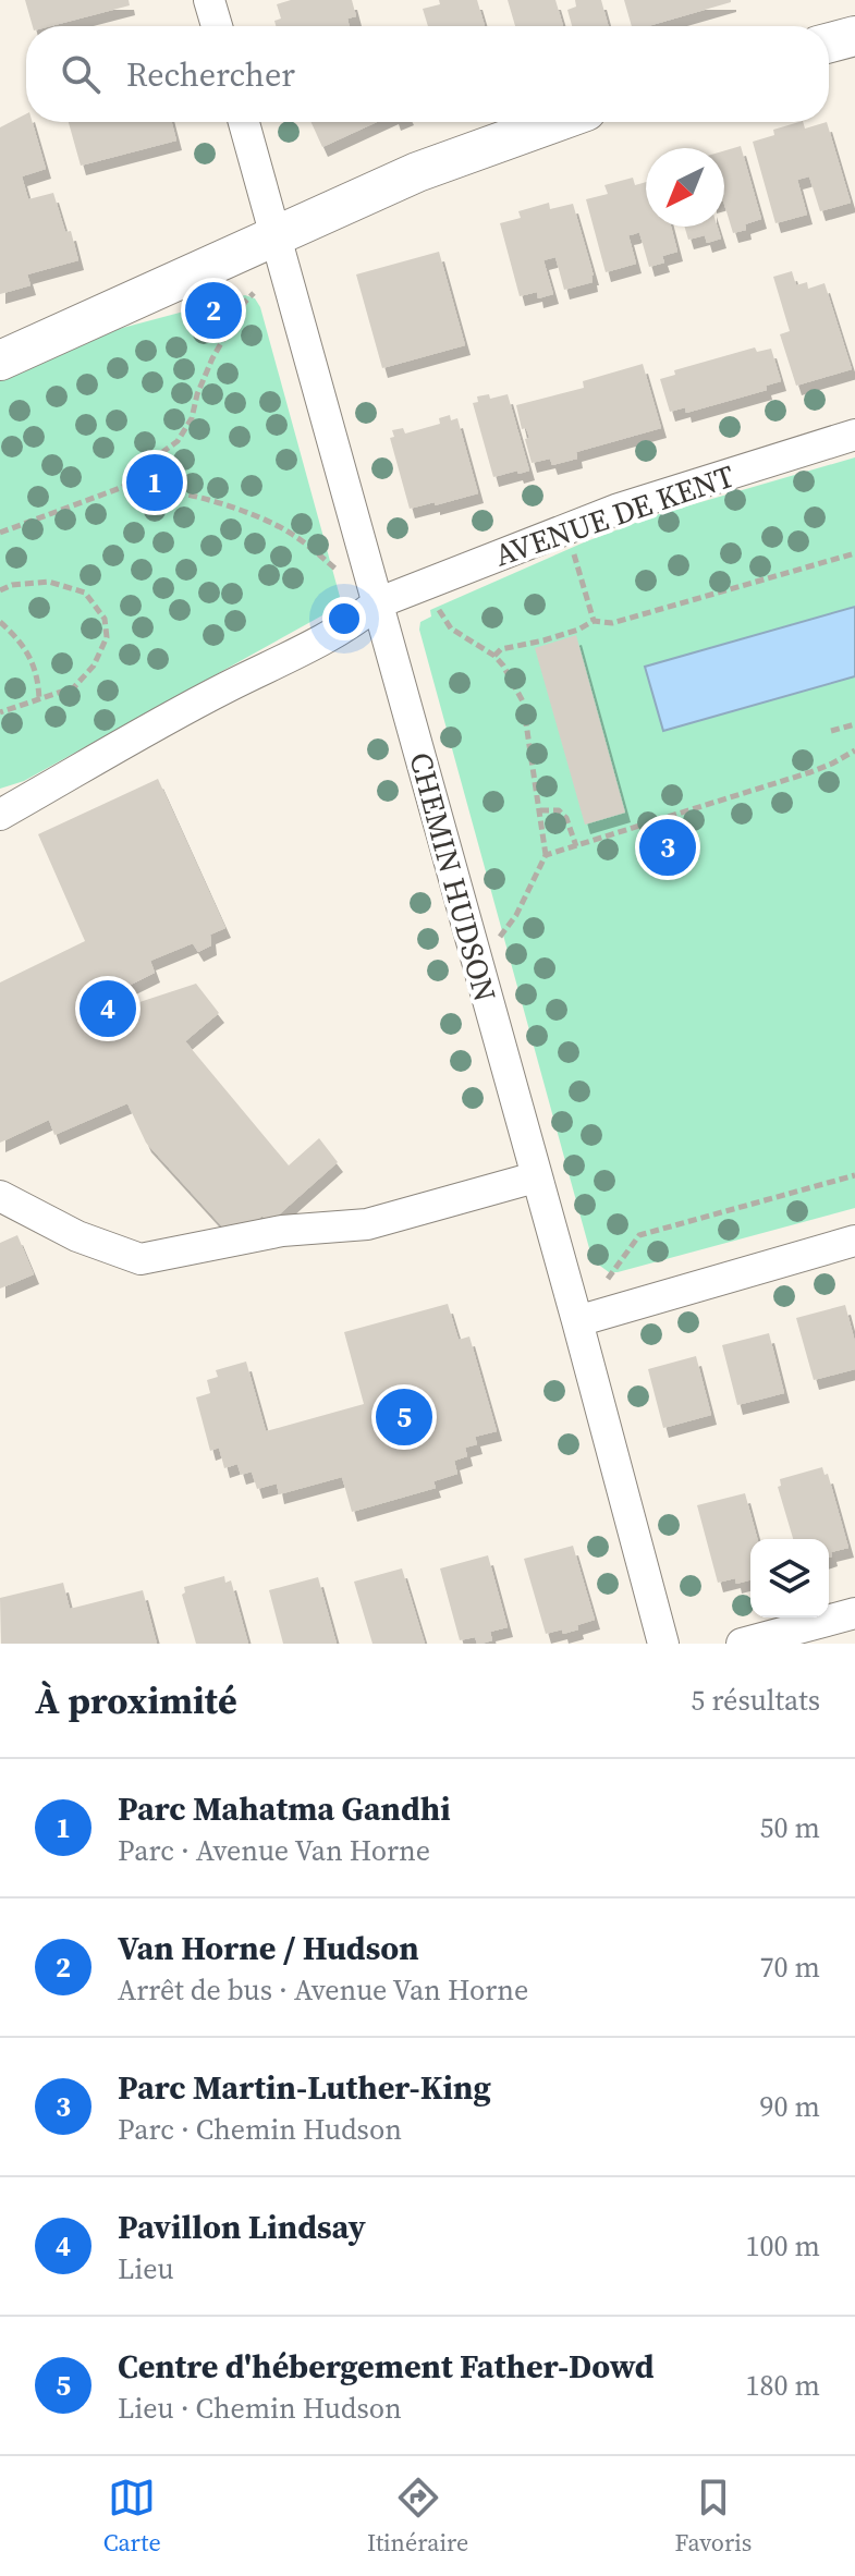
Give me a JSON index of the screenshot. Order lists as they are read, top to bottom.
{
  "streets": {
    "street": ["AVENUE DE KENT", "CHEMIN HUDSON"]
  },
  "crossings": [
    ["AVENUE DE KENT", "CHEMIN HUDSON"]
  ],
  "north": "bottom left",
  "page": {
    "search": "Rechercher",
    "pins": [
      "2",
      "1",
      "3",
      "4",
      "5"
    ],
    "heading": ["À proximité", "5 résultats"],
    "list": [
      {
        "mark": "1",
        "name": "Parc Mahatma Gandhi",
        "note": "Parc · Avenue Van Horne",
        "value": "50 m"
      },
      {
        "mark": "2",
        "name": "Van Horne / Hudson",
        "note": "Arrêt de bus · Avenue Van Horne",
        "value": "70 m"
      },
      {
        "mark": "3",
        "name": "Parc Martin-Luther-King",
        "note": "Parc · Chemin Hudson",
        "value": "90 m"
      },
      {
        "mark": "4",
        "name": "Pavillon Lindsay",
        "note": "Lieu",
        "value": "100 m"
      },
      {
        "mark": "5",
        "name": "Centre d'hébergement Father-Dowd",
        "note": "Lieu · Chemin Hudson",
        "value": "180 m"
      }
    ],
    "nav": ["Carte", "Itinéraire", "Favoris"]
  }
}
